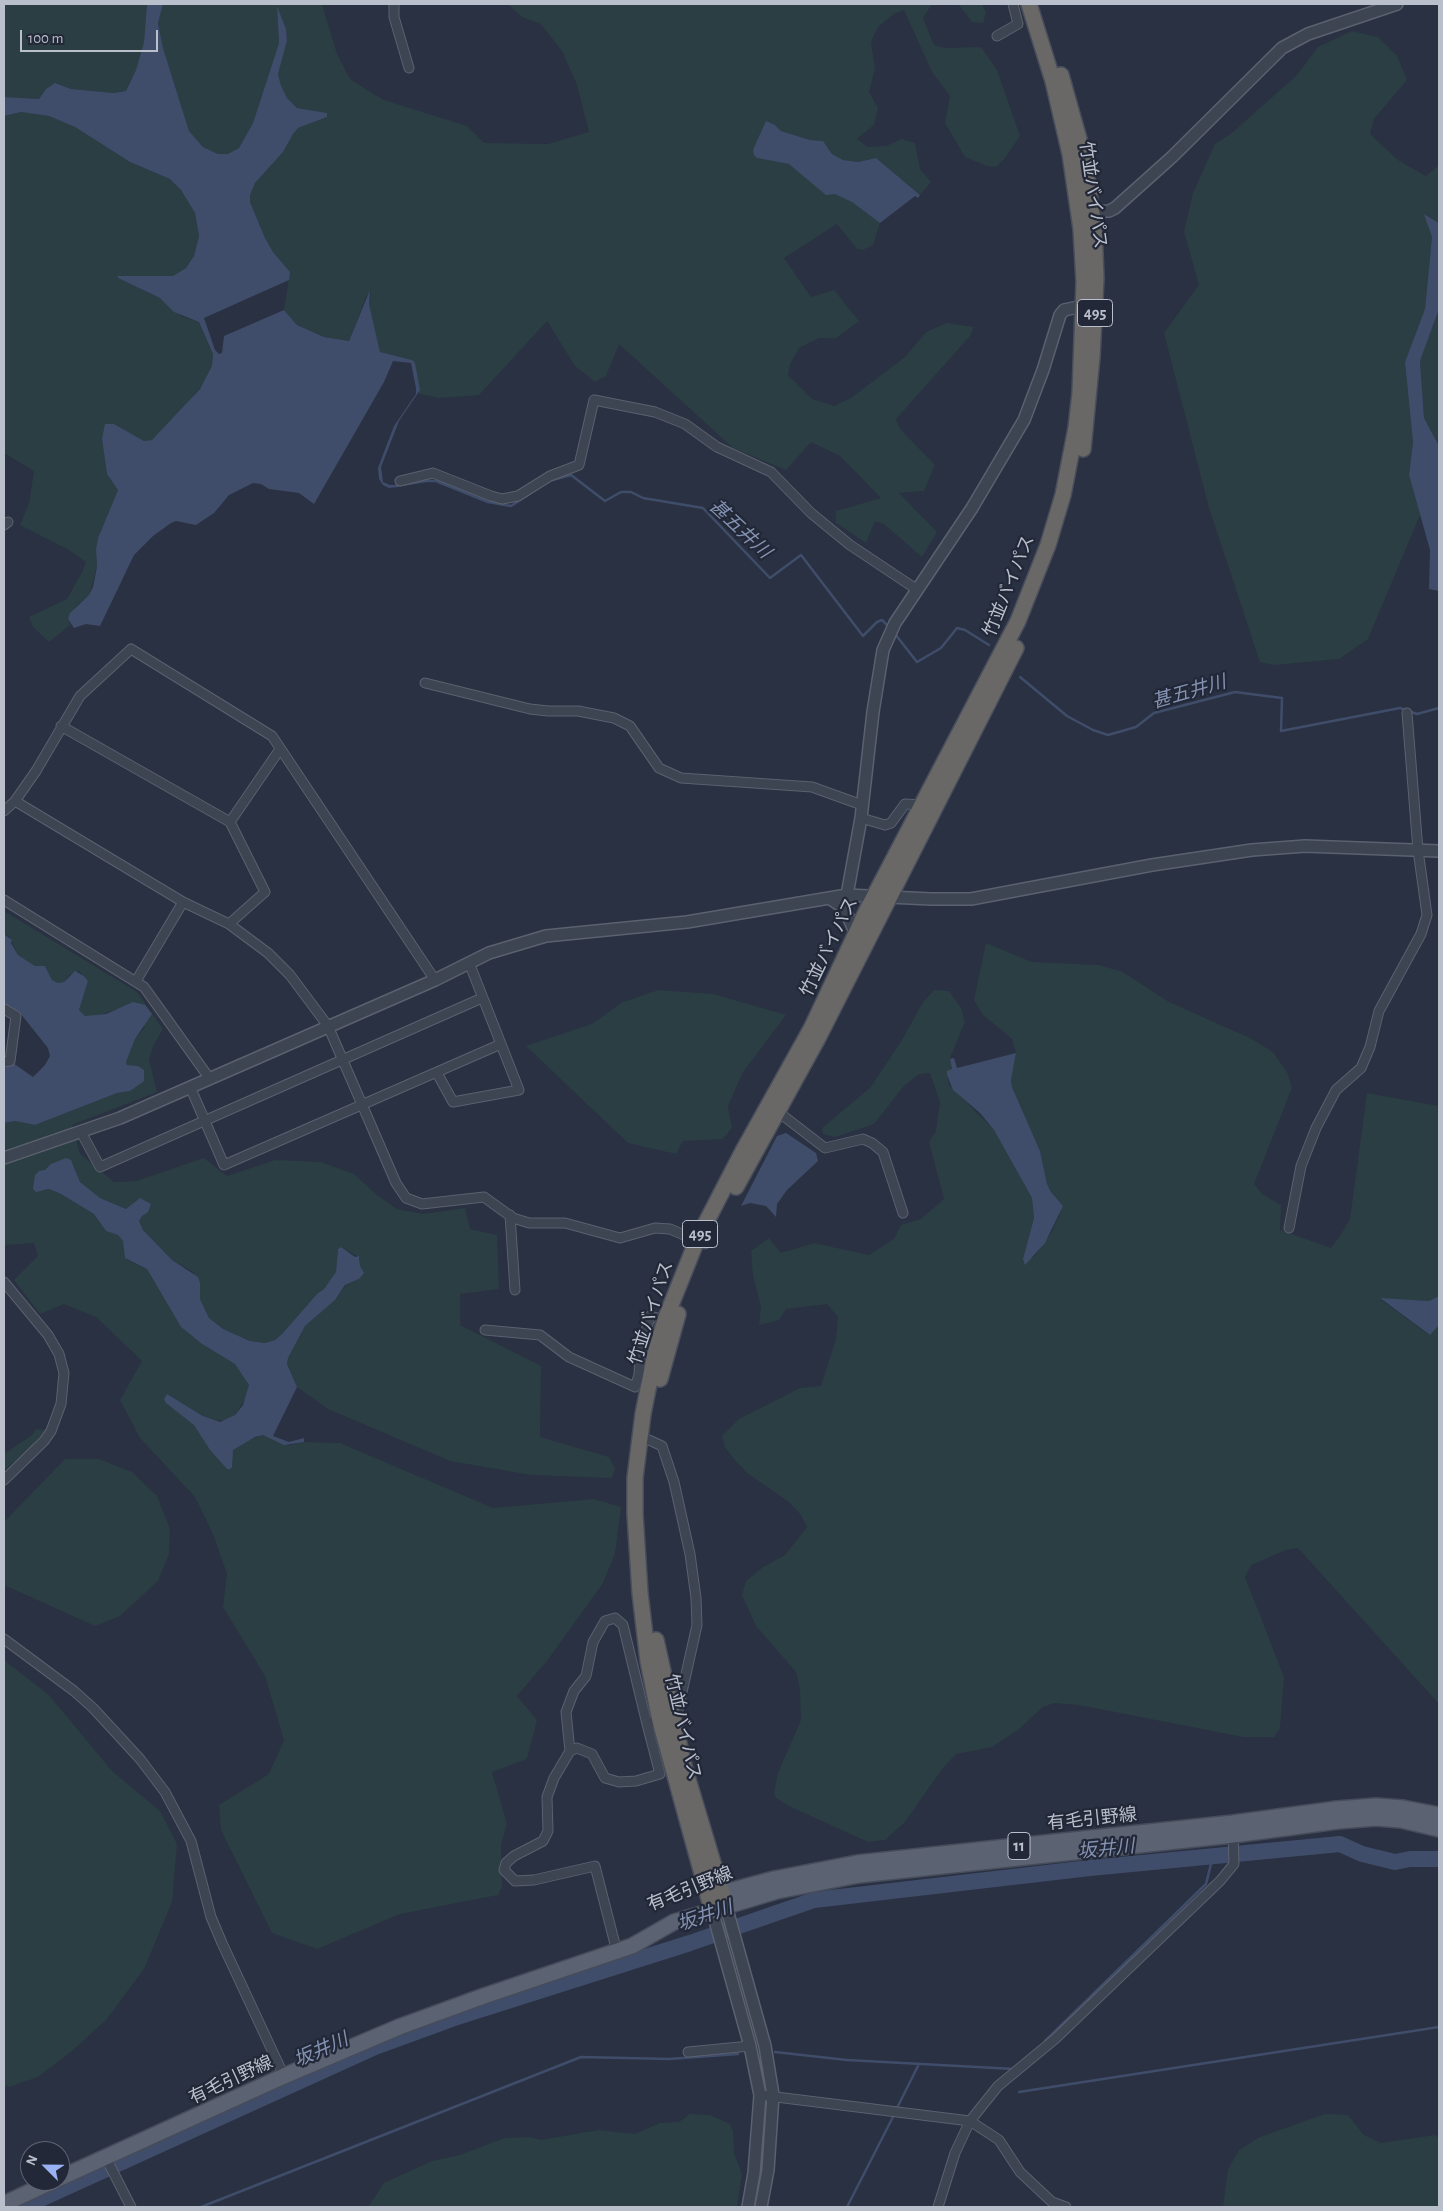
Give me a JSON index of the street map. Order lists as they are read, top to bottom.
{
  "streets": {
    "highway": ["竹並バイパス", "495"],
    "main road": ["有毛引野線", "11"]
  },
  "crossings": [
    ["竹並バイパス", "有毛引野線"]
  ],
  "water": ["甚五井川", "坂井川"],
  "scale_bar": "100 m",
  "north": "top left"
}
